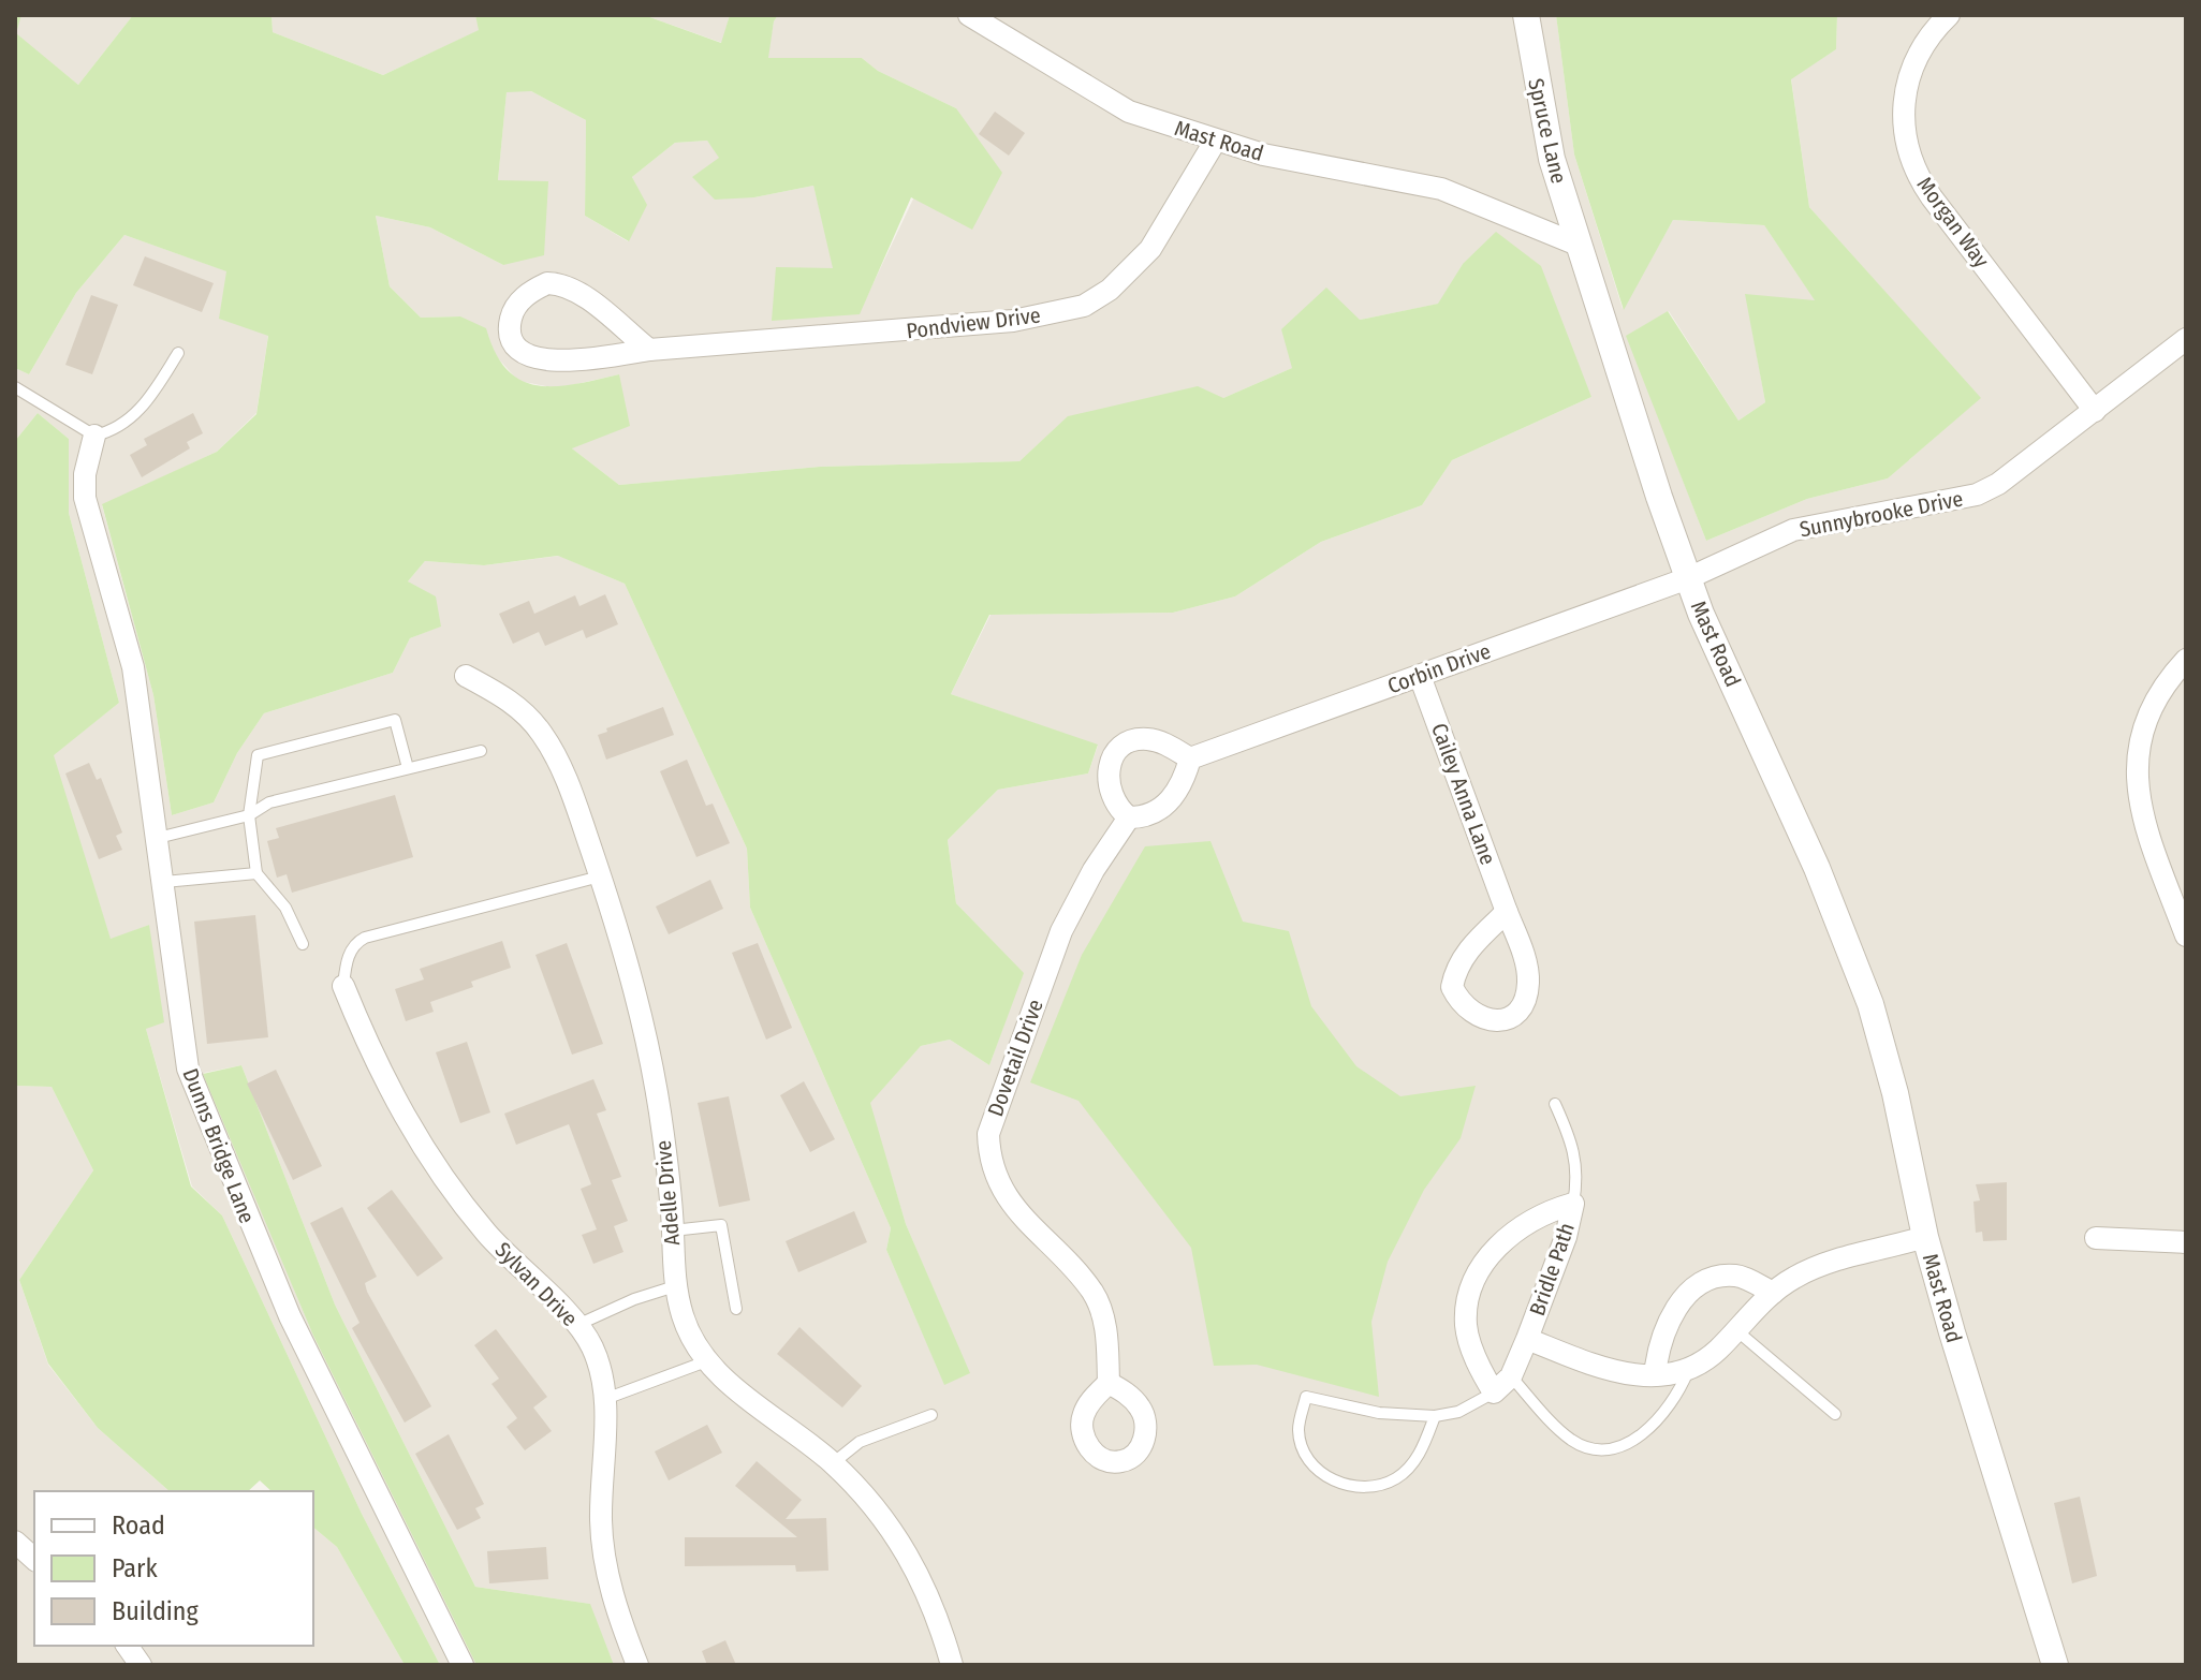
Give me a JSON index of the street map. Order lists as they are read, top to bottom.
{
  "streets": {
    "street": [
      "Spruce Lane",
      "Mast Road",
      "Morgan Way",
      "Pondview Drive",
      "Sunnybrooke Drive",
      "Corbin Drive",
      "Cailey Anna Lane",
      "Dovetail Drive",
      "Dunns Bridge Lane",
      "Adelle Drive",
      "Bridle Path",
      "Sylvan Drive"
    ]
  },
  "crossings": [
    ["Spruce Lane", "Mast Road"],
    ["Mast Road", "Pondview Drive"],
    ["Mast Road", "Sunnybrooke Drive"],
    ["Mast Road", "Corbin Drive"],
    ["Morgan Way", "Sunnybrooke Drive"],
    ["Sunnybrooke Drive", "Corbin Drive"],
    ["Corbin Drive", "Cailey Anna Lane"],
    ["Corbin Drive", "Dovetail Drive"]
  ],
  "legend": ["Road", "Park", "Building"]
}
